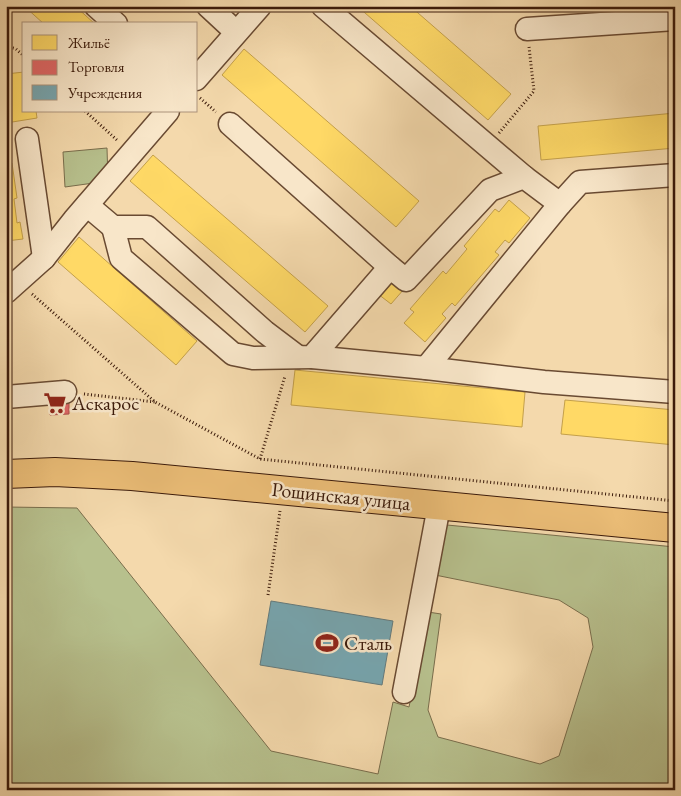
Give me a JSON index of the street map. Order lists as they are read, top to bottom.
{
  "streets": {
    "main road": ["Рощинская улица"]
  },
  "places": {
    "supermarket": ["Аскарос"],
    "sports": ["Сталь"]
  },
  "legend": ["Жильё", "Торговля", "Учреждения"]
}
